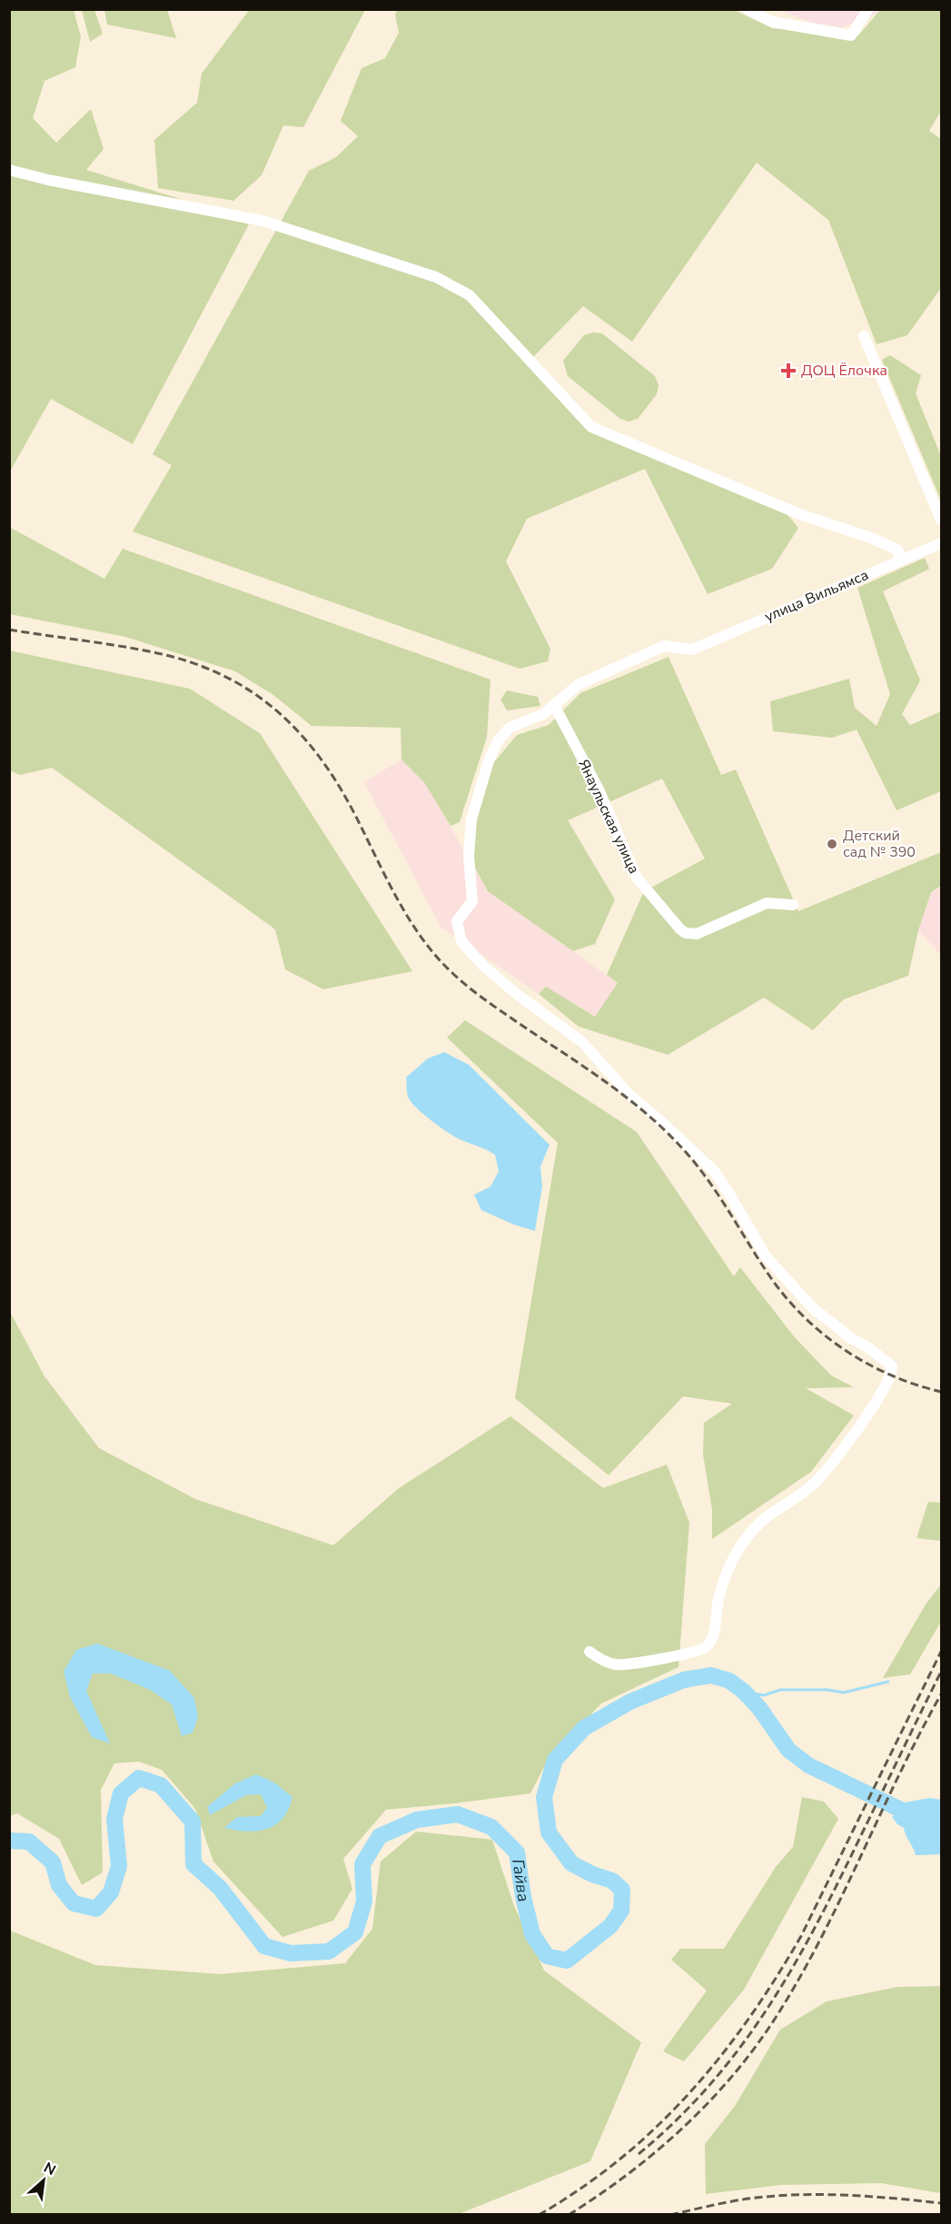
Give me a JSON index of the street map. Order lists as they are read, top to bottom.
{
  "streets": {
    "street": ["улица Вильямса", "Янаульская улица"]
  },
  "crossings": [
    ["улица Вильямса", "Янаульская улица"]
  ],
  "water": ["Гайва"],
  "places": {
    "health": ["ДОЦ Ёлочка"],
    "other": ["Детский сад № 390"]
  },
  "north": "top right"
}
